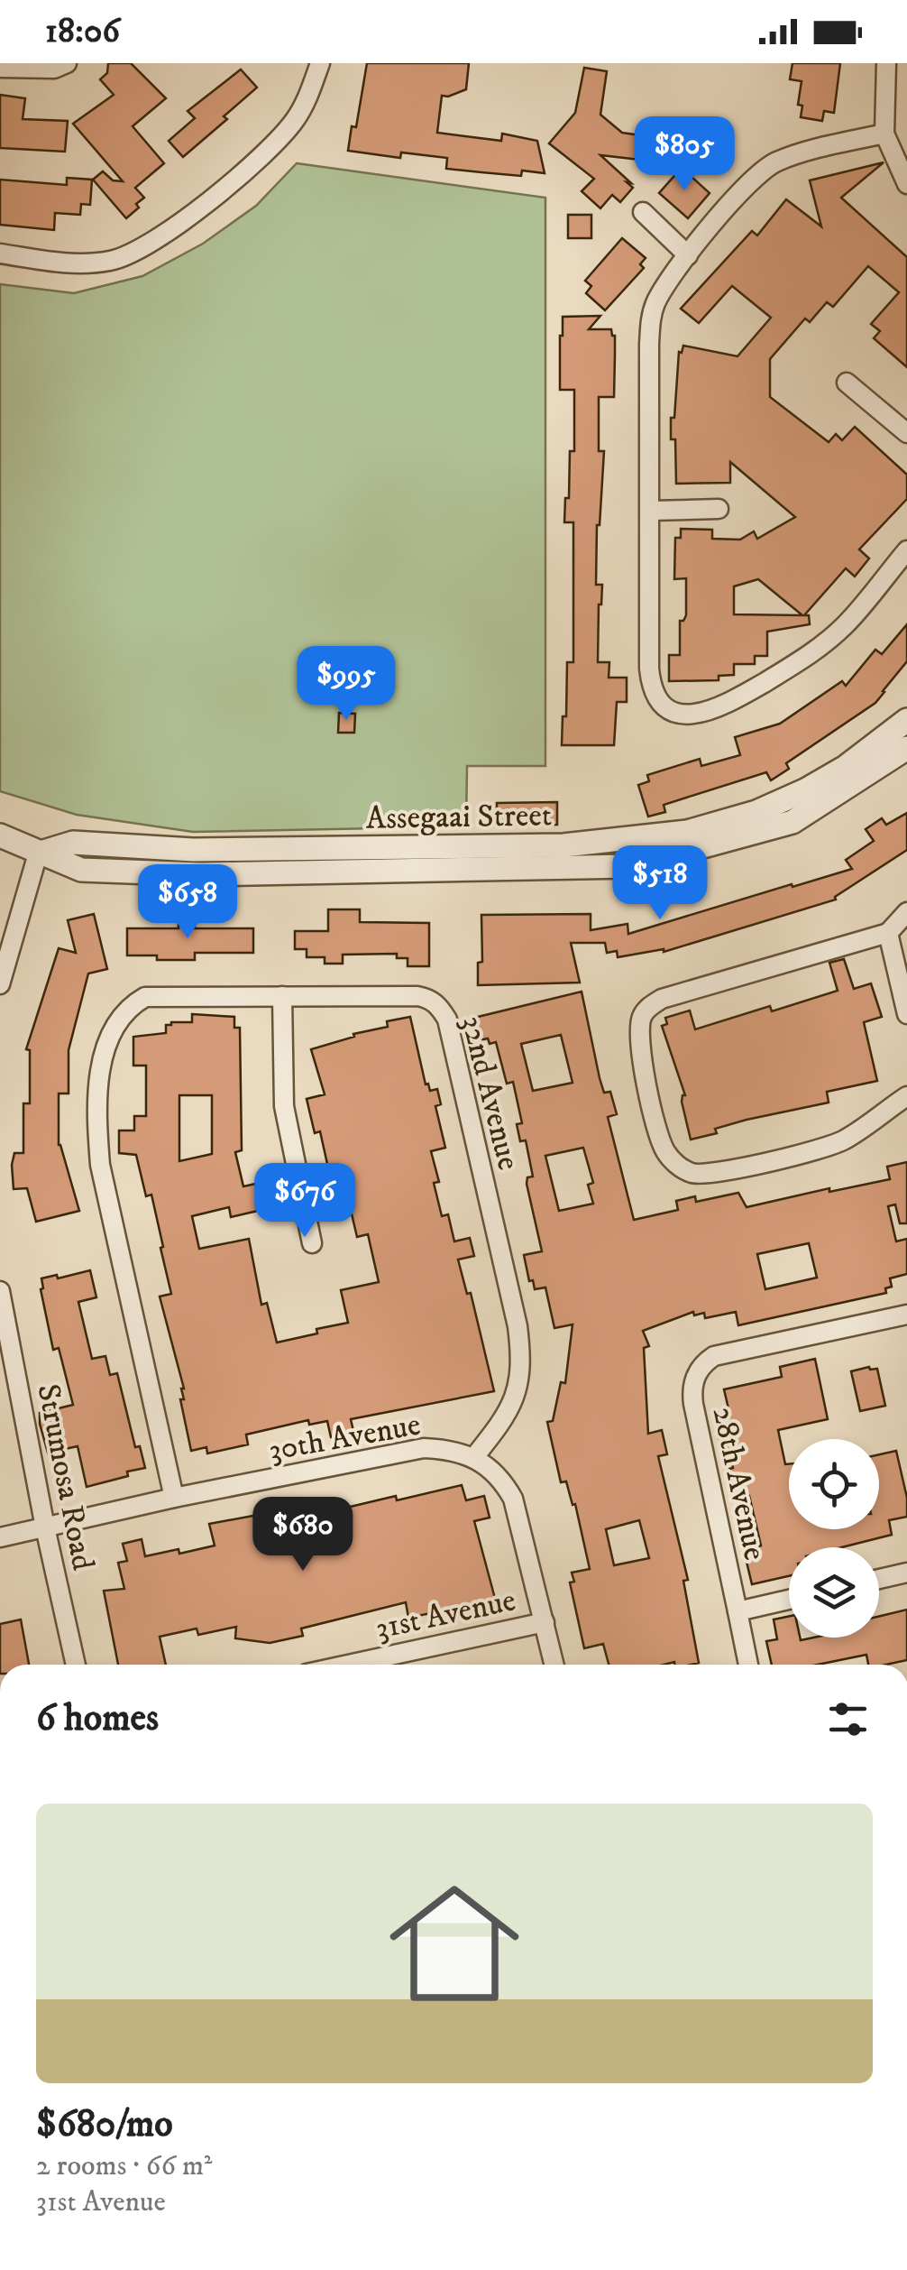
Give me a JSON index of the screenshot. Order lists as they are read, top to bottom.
{
  "streets": {
    "street": [
      "Assegaai Street",
      "32nd Avenue",
      "30th Avenue",
      "Strumosa Road",
      "28th Avenue",
      "31st Avenue"
    ]
  },
  "crossings": [
    ["32nd Avenue", "30th Avenue"],
    ["30th Avenue", "Strumosa Road"]
  ],
  "page": {
    "status": "18:06",
    "price": [
      "$805",
      "$995",
      "$518",
      "$658",
      "$676",
      "$680"
    ],
    "heading": "6 homes",
    "list": [
      {
        "name": "$680/mo",
        "note": "2 rooms · 66 m² · 31st Avenue"
      }
    ]
  }
}
